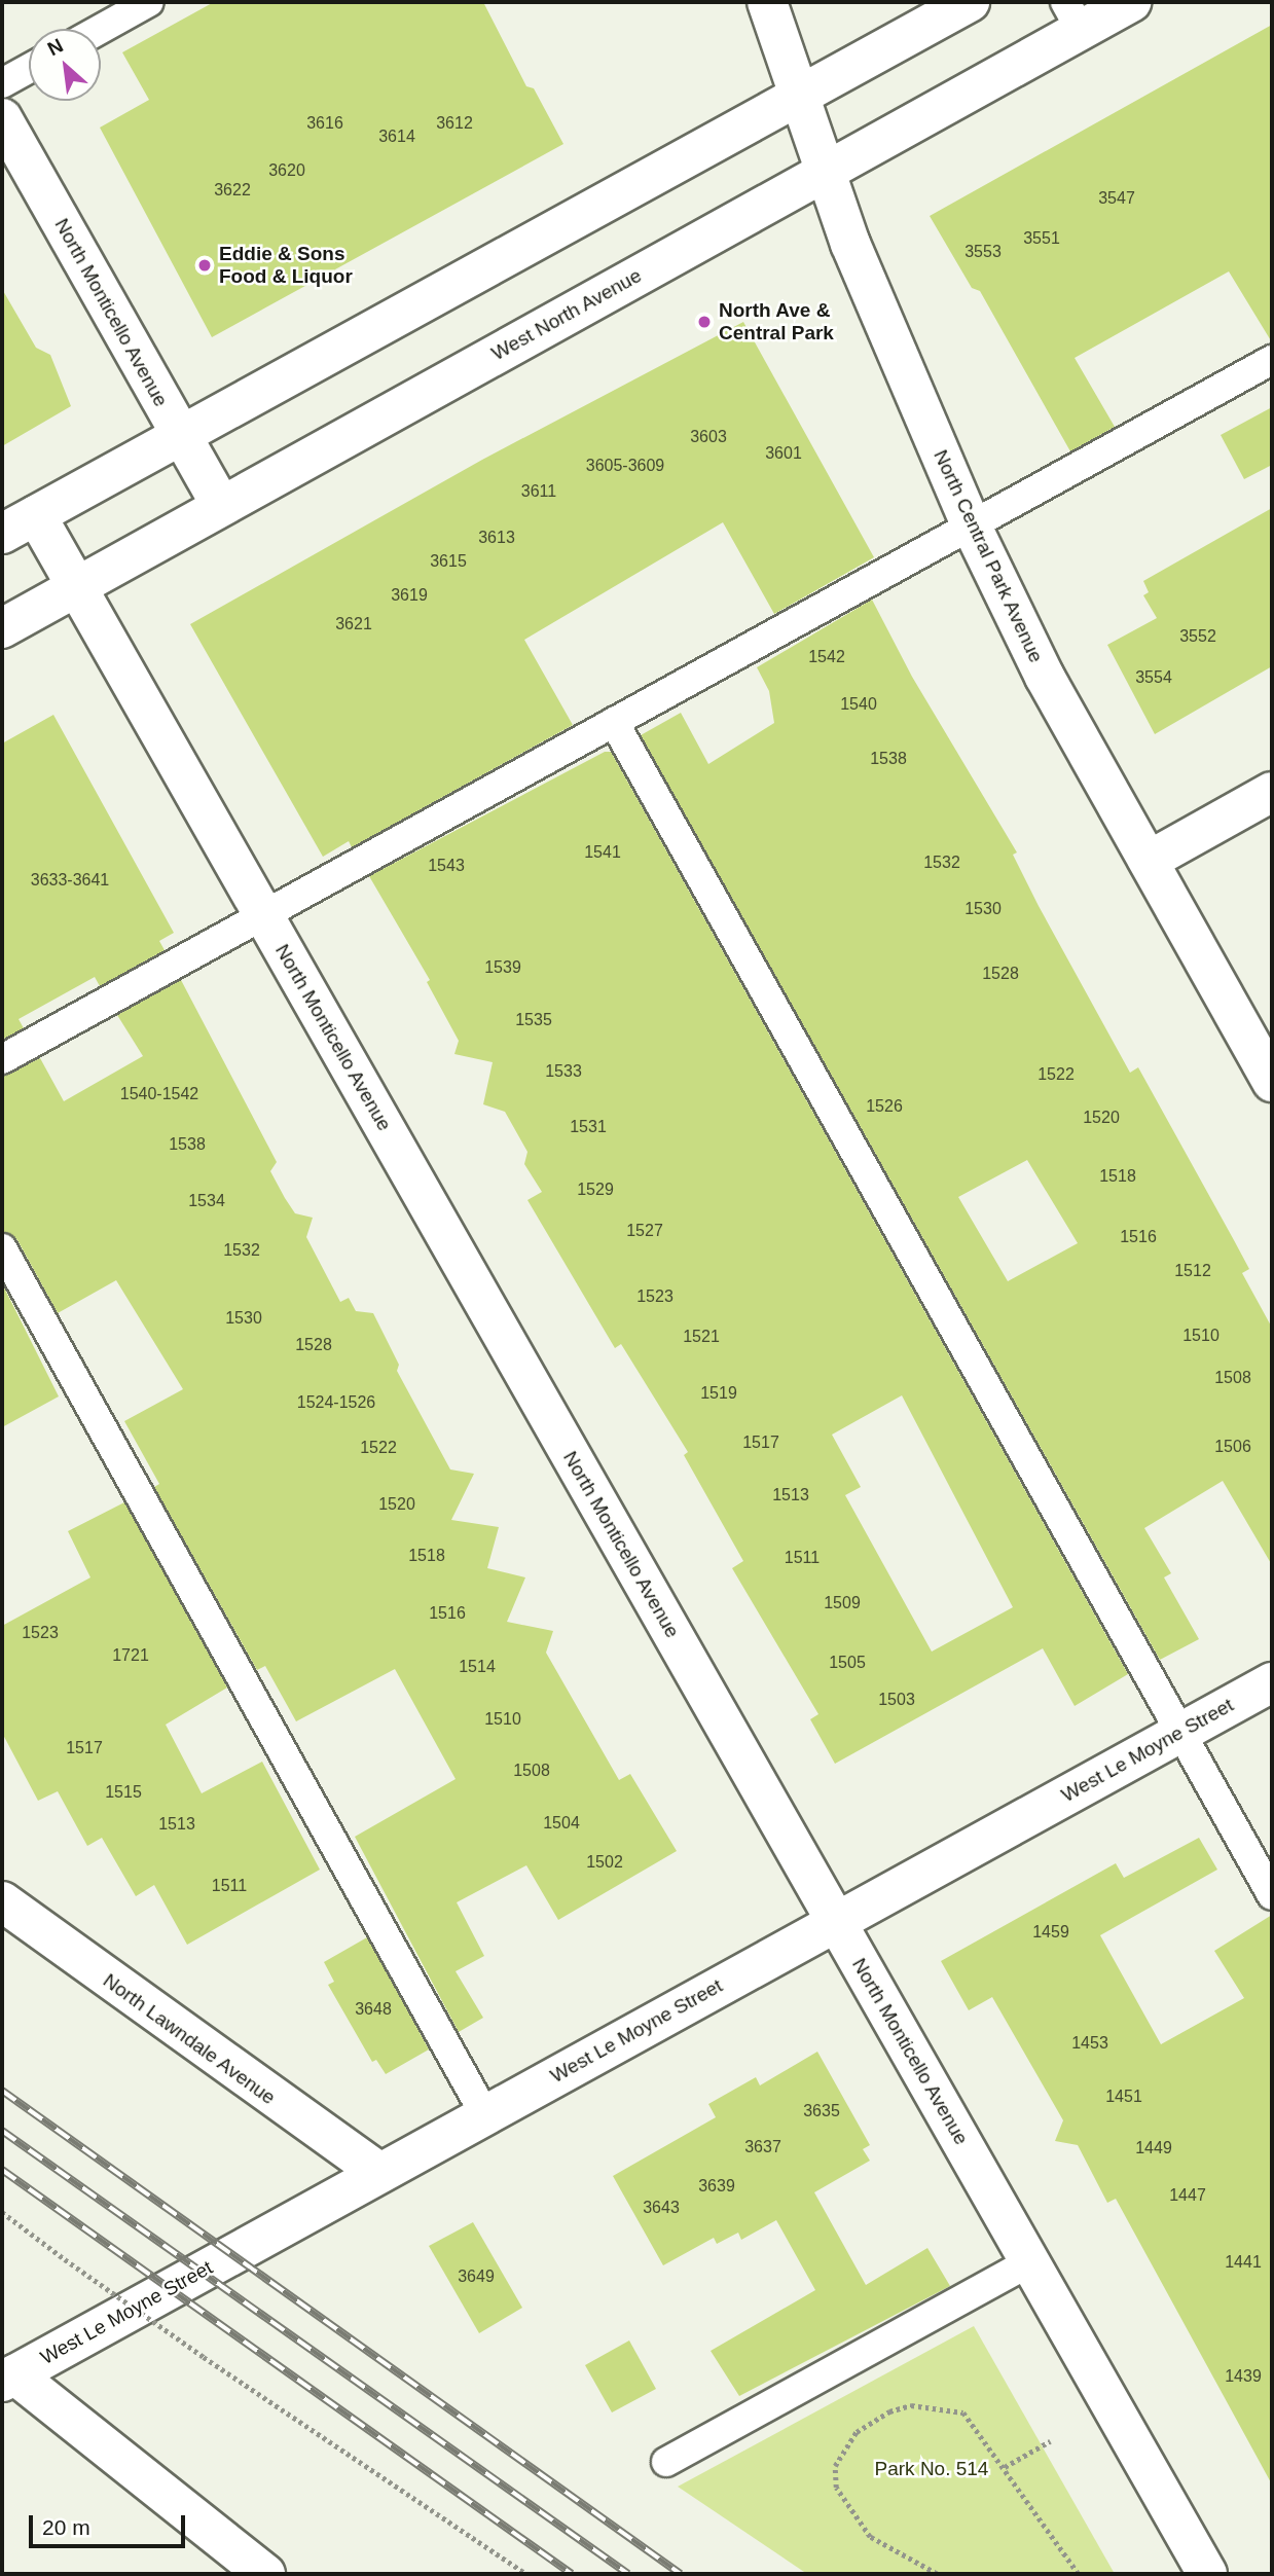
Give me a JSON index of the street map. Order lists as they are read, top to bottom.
{
  "streets": {
    "street": [
      "North Monticello Avenue",
      "West North Avenue",
      "North Central Park Avenue",
      "West Le Moyne Street",
      "North Lawndale Avenue"
    ]
  },
  "crossings": [
    ["North Monticello Avenue", "West North Avenue"],
    ["North Monticello Avenue", "West Le Moyne Street"],
    ["West North Avenue", "North Central Park Avenue"],
    ["West Le Moyne Street", "North Lawndale Avenue"]
  ],
  "parks": ["Park No. 514"],
  "places": ["Eddie & Sons Food & Liquor", "North Ave & Central Park"],
  "house_numbers": [
    "3616",
    "3612",
    "3614",
    "3620",
    "3622",
    "3547",
    "3551",
    "3553",
    "3603",
    "3601",
    "3605-3609",
    "3611",
    "3613",
    "3615",
    "3619",
    "3621",
    "3552",
    "1542",
    "3554",
    "1540",
    "1538",
    "1541",
    "1532",
    "1543",
    "3633-3641",
    "1530",
    "1539",
    "1528",
    "1535",
    "1533",
    "1522",
    "1540-1542",
    "1526",
    "1520",
    "1531",
    "1538",
    "1518",
    "1529",
    "1534",
    "1527",
    "1516",
    "1532",
    "1512",
    "1523",
    "1530",
    "1510",
    "1521",
    "1528",
    "1508",
    "1519",
    "1524-1526",
    "1517",
    "1506",
    "1522",
    "1513",
    "1520",
    "1518",
    "1511",
    "1509",
    "1516",
    "1523",
    "1721",
    "1505",
    "1514",
    "1503",
    "1510",
    "1517",
    "1508",
    "1515",
    "1504",
    "1513",
    "1502",
    "1511",
    "1459",
    "3648",
    "1453",
    "1451",
    "3635",
    "3637",
    "1449",
    "3639",
    "1447",
    "3643",
    "1441",
    "3649",
    "1439"
  ],
  "scale_bar": "20 m",
  "north": "top left"
}
